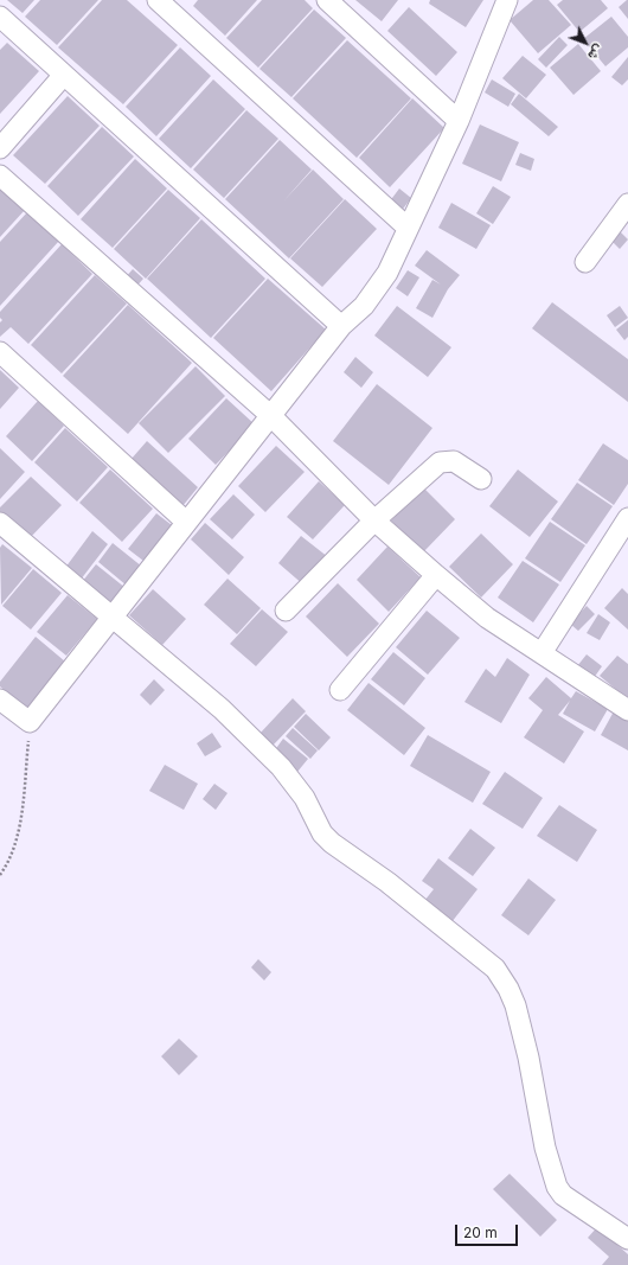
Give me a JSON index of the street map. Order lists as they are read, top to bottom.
{
  "scale_bar": "20 m",
  "north": "bottom right"
}
